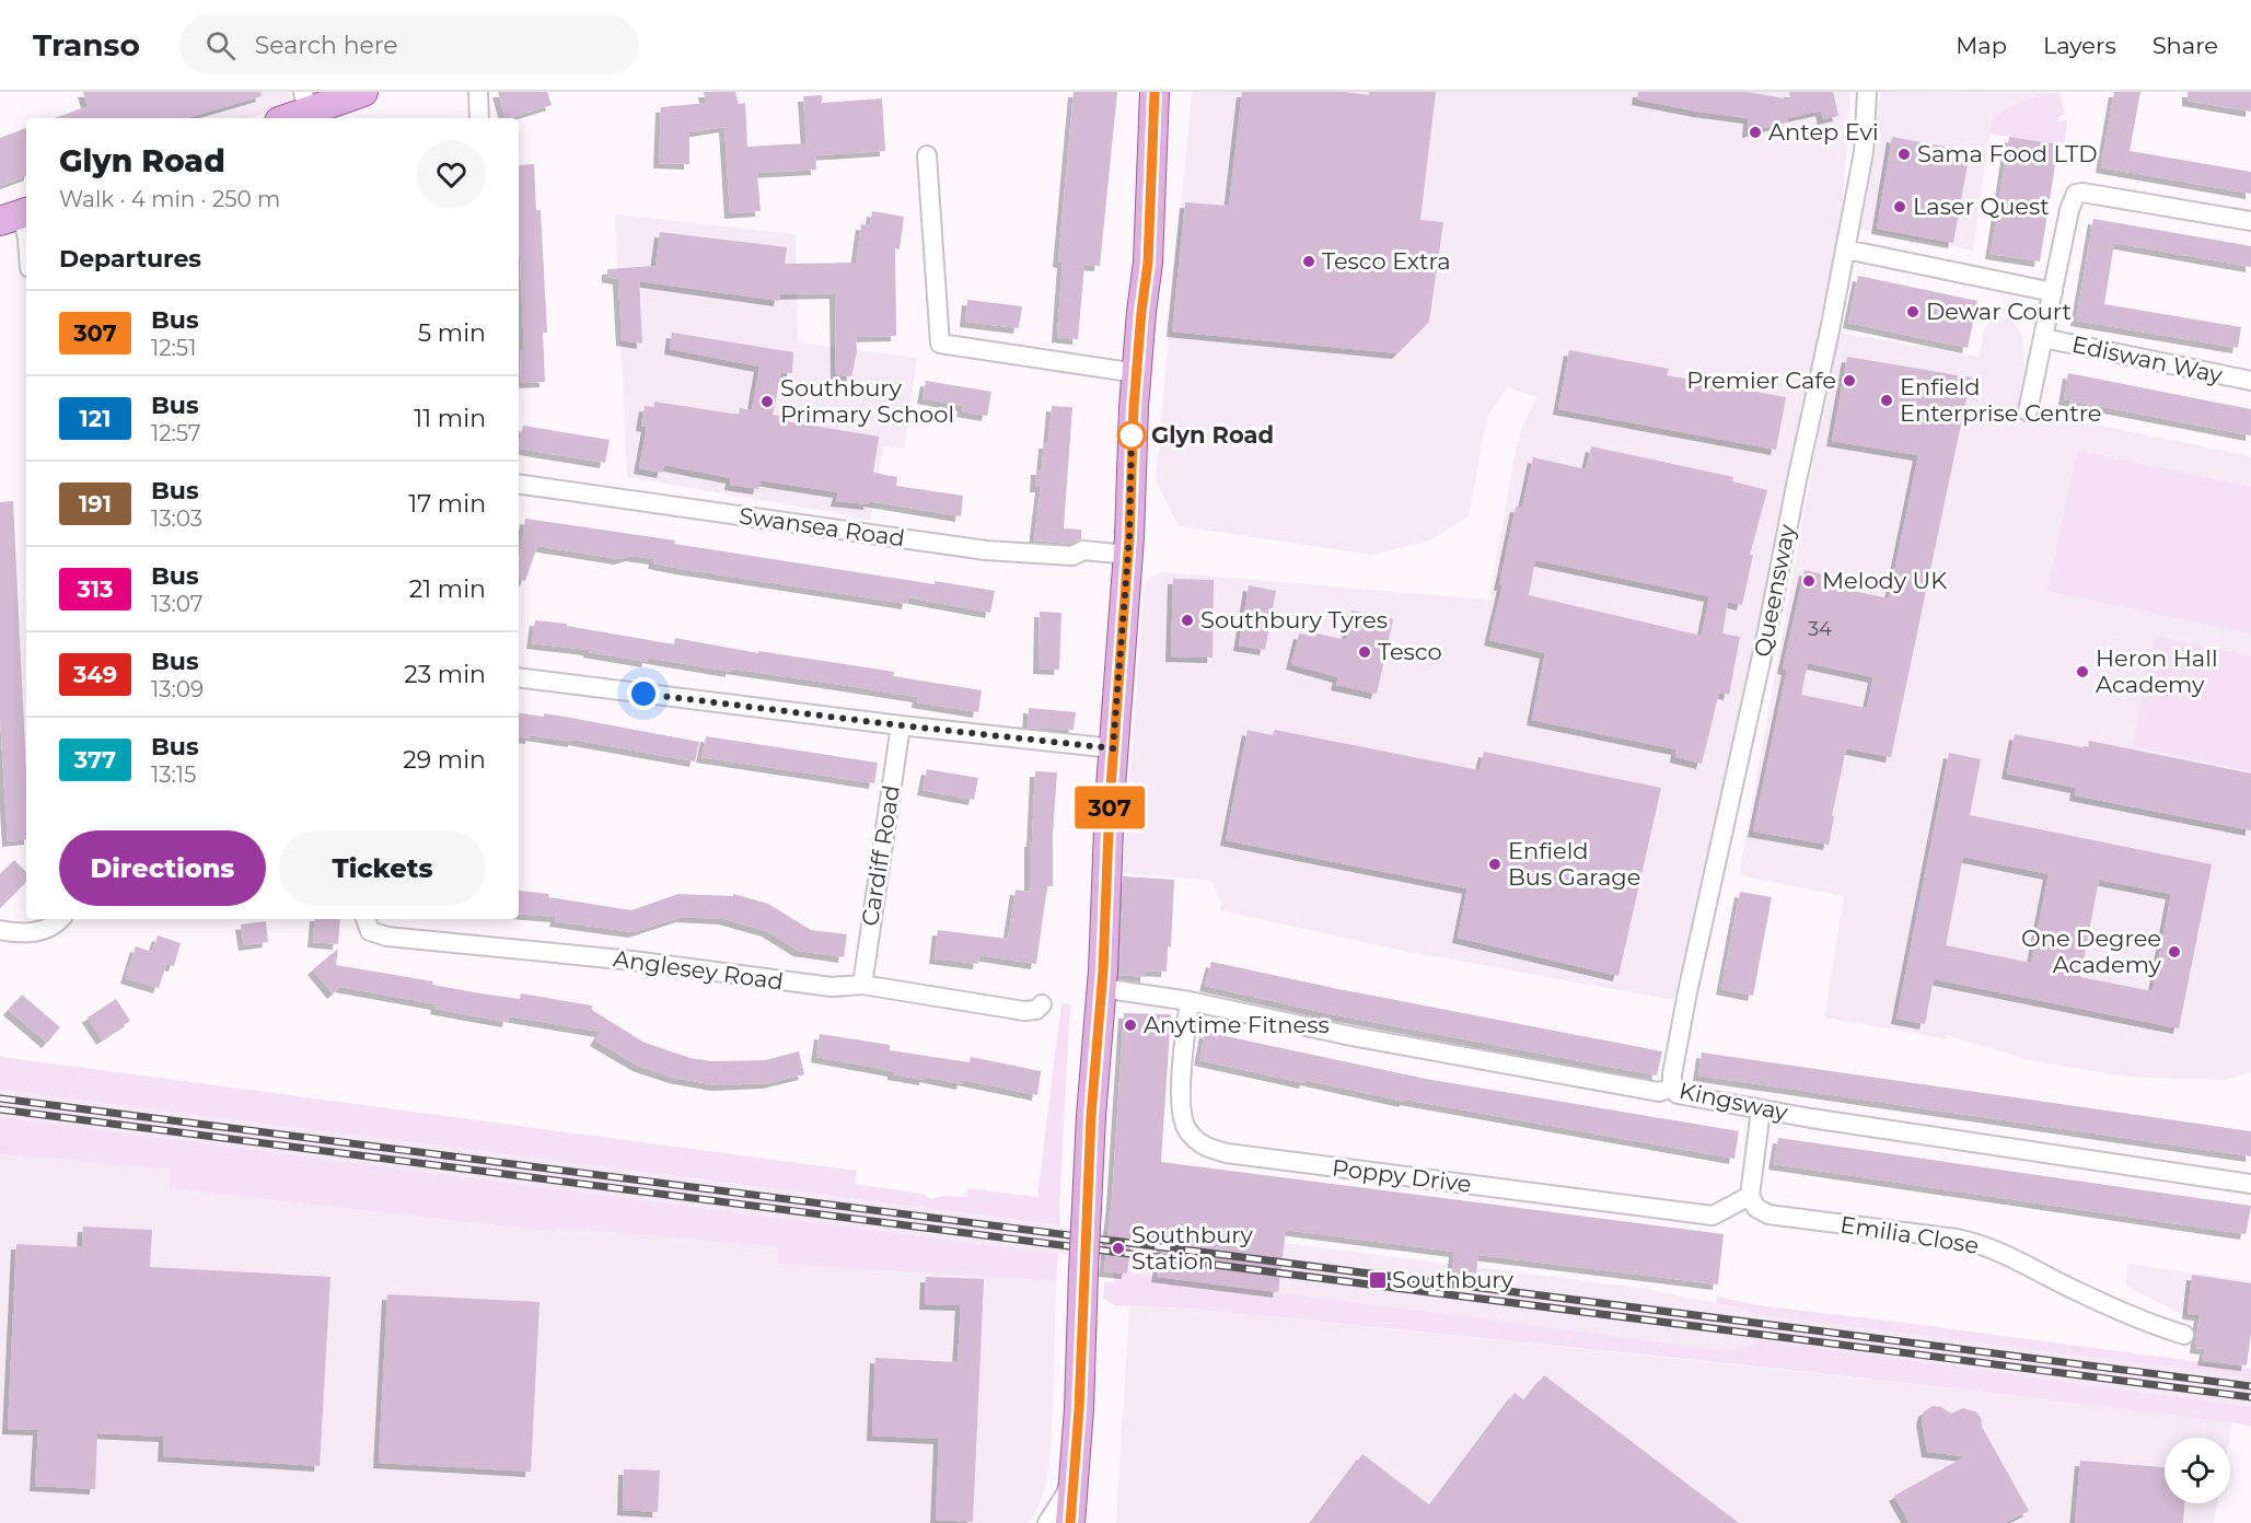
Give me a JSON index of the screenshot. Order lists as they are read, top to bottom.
{
  "streets": {
    "street": [
      "Ediswan Way",
      "Swansea Road",
      "Queensway",
      "Cardiff Road",
      "Anglesey Road",
      "Kingsway",
      "Poppy Drive",
      "Emilia Close"
    ]
  },
  "crossings": [
    ["Queensway", "Kingsway"],
    ["Cardiff Road", "Anglesey Road"],
    ["Kingsway", "Poppy Drive"],
    ["Poppy Drive", "Emilia Close"]
  ],
  "places": {
    "other": [
      "Antep Evi",
      "Sama Food LTD",
      "Laser Quest",
      "Tesco Extra",
      "Dewar Court",
      "Premier Cafe",
      "Enfield Enterprise Centre",
      "Southbury Primary School",
      "Glyn Road",
      "Melody UK",
      "Southbury Tyres",
      "Tesco",
      "Heron Hall Academy",
      "Enfield Bus Garage",
      "One Degree Academy",
      "Anytime Fitness",
      "Southbury Station"
    ],
    "transit": ["Southbury"]
  },
  "lines": ["bus line 307"],
  "house_numbers": ["34"],
  "page": {
    "header": "Transo",
    "search": "Search here",
    "nav": ["Map", "Layers", "Share"],
    "on_map": "307",
    "heading": [
      ["Glyn Road", "Walk · 4 min · 250 m"],
      "Departures"
    ],
    "list": [
      {
        "mark": "307",
        "name": "Bus",
        "note": "12:51",
        "value": "5 min"
      },
      {
        "mark": "121",
        "name": "Bus",
        "note": "12:57",
        "value": "11 min"
      },
      {
        "mark": "191",
        "name": "Bus",
        "note": "13:03",
        "value": "17 min"
      },
      {
        "mark": "313",
        "name": "Bus",
        "note": "13:07",
        "value": "21 min"
      },
      {
        "mark": "349",
        "name": "Bus",
        "note": "13:09",
        "value": "23 min"
      },
      {
        "mark": "377",
        "name": "Bus",
        "note": "13:15",
        "value": "29 min"
      }
    ],
    "buttons": ["Directions", "Tickets"]
  }
}
